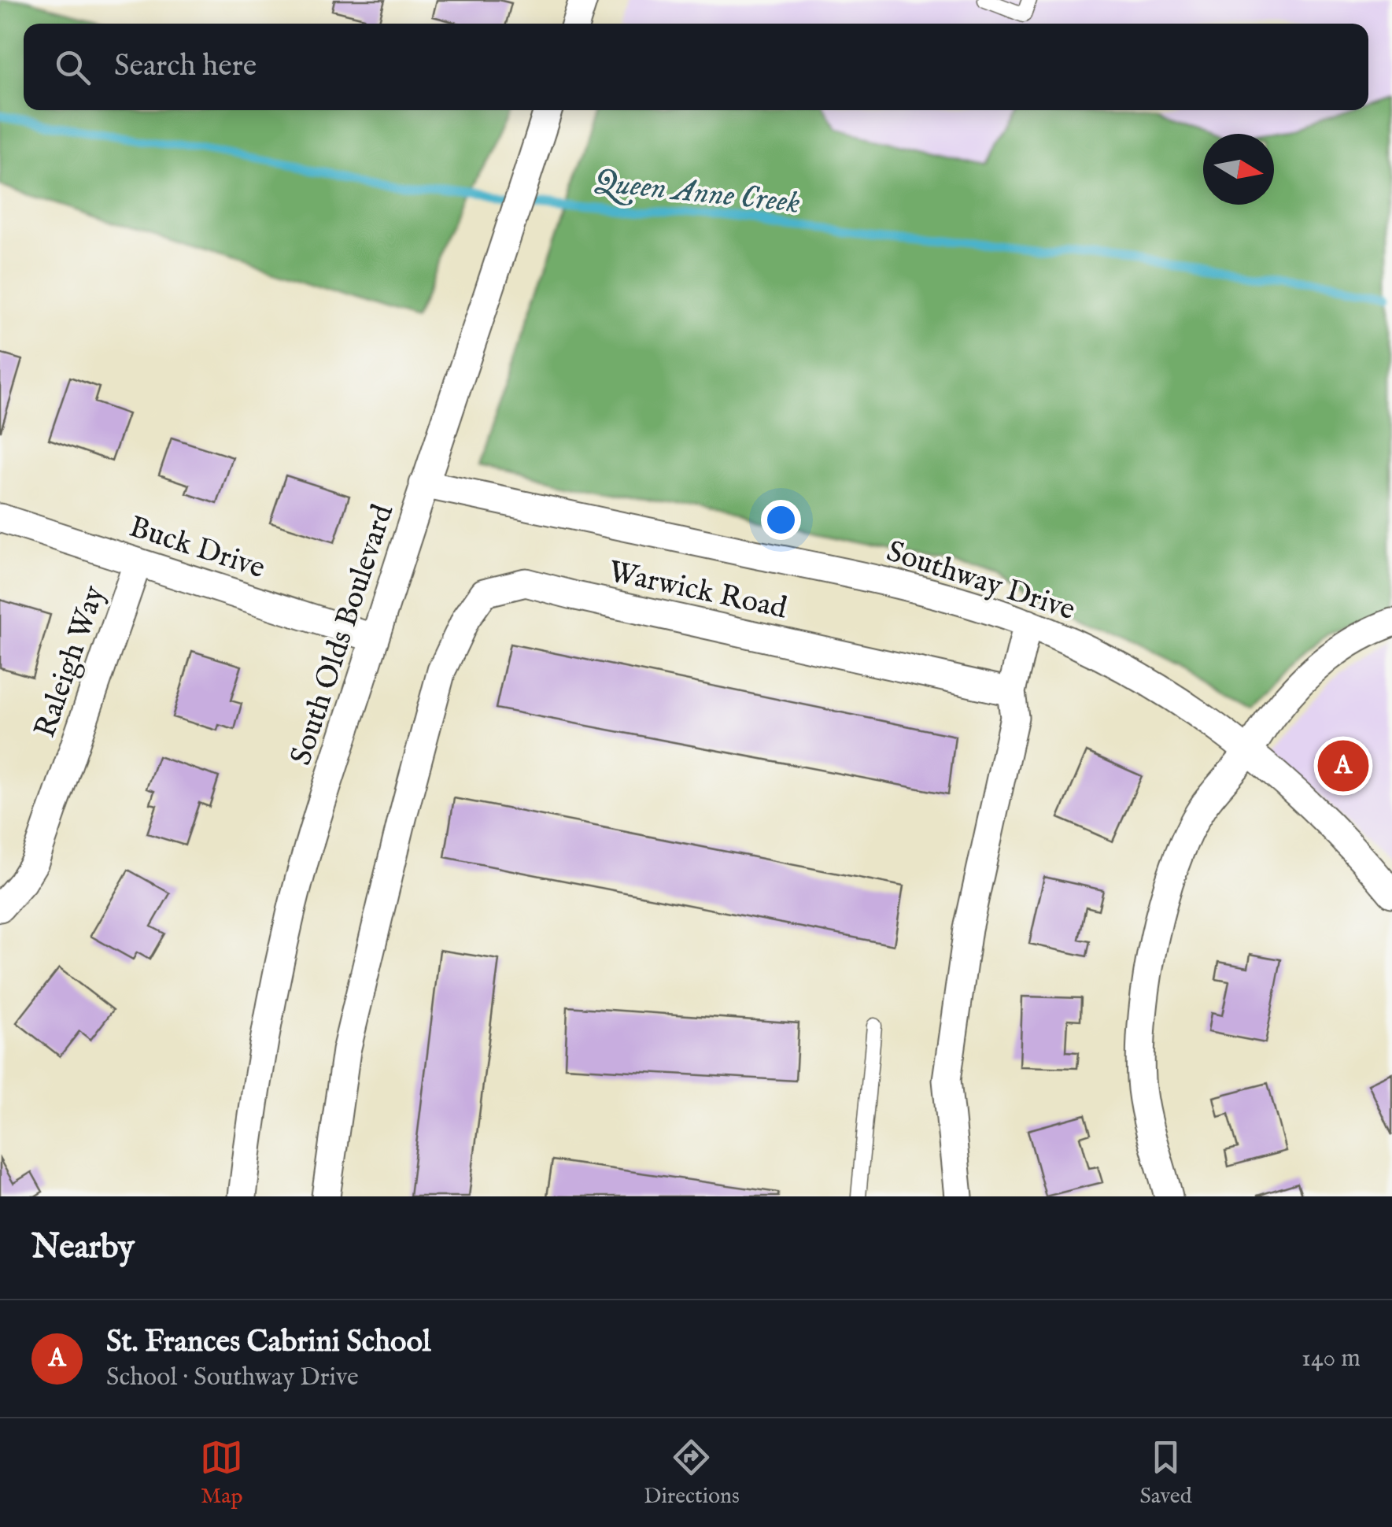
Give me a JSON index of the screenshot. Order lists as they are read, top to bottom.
{
  "streets": {
    "street": [
      "Buck Drive",
      "Southway Drive",
      "Warwick Road",
      "South Olds Boulevard",
      "Raleigh Way"
    ]
  },
  "crossings": [
    ["Buck Drive", "South Olds Boulevard"],
    ["Buck Drive", "Raleigh Way"],
    ["Southway Drive", "South Olds Boulevard"]
  ],
  "water": ["Queen Anne Creek"],
  "north": "right",
  "page": {
    "search": "Search here",
    "pins": "A",
    "heading": "Nearby",
    "list": [
      {
        "mark": "A",
        "name": "St. Frances Cabrini School",
        "note": "School · Southway Drive",
        "value": "140 m"
      }
    ],
    "nav": ["Map", "Directions", "Saved"]
  }
}
